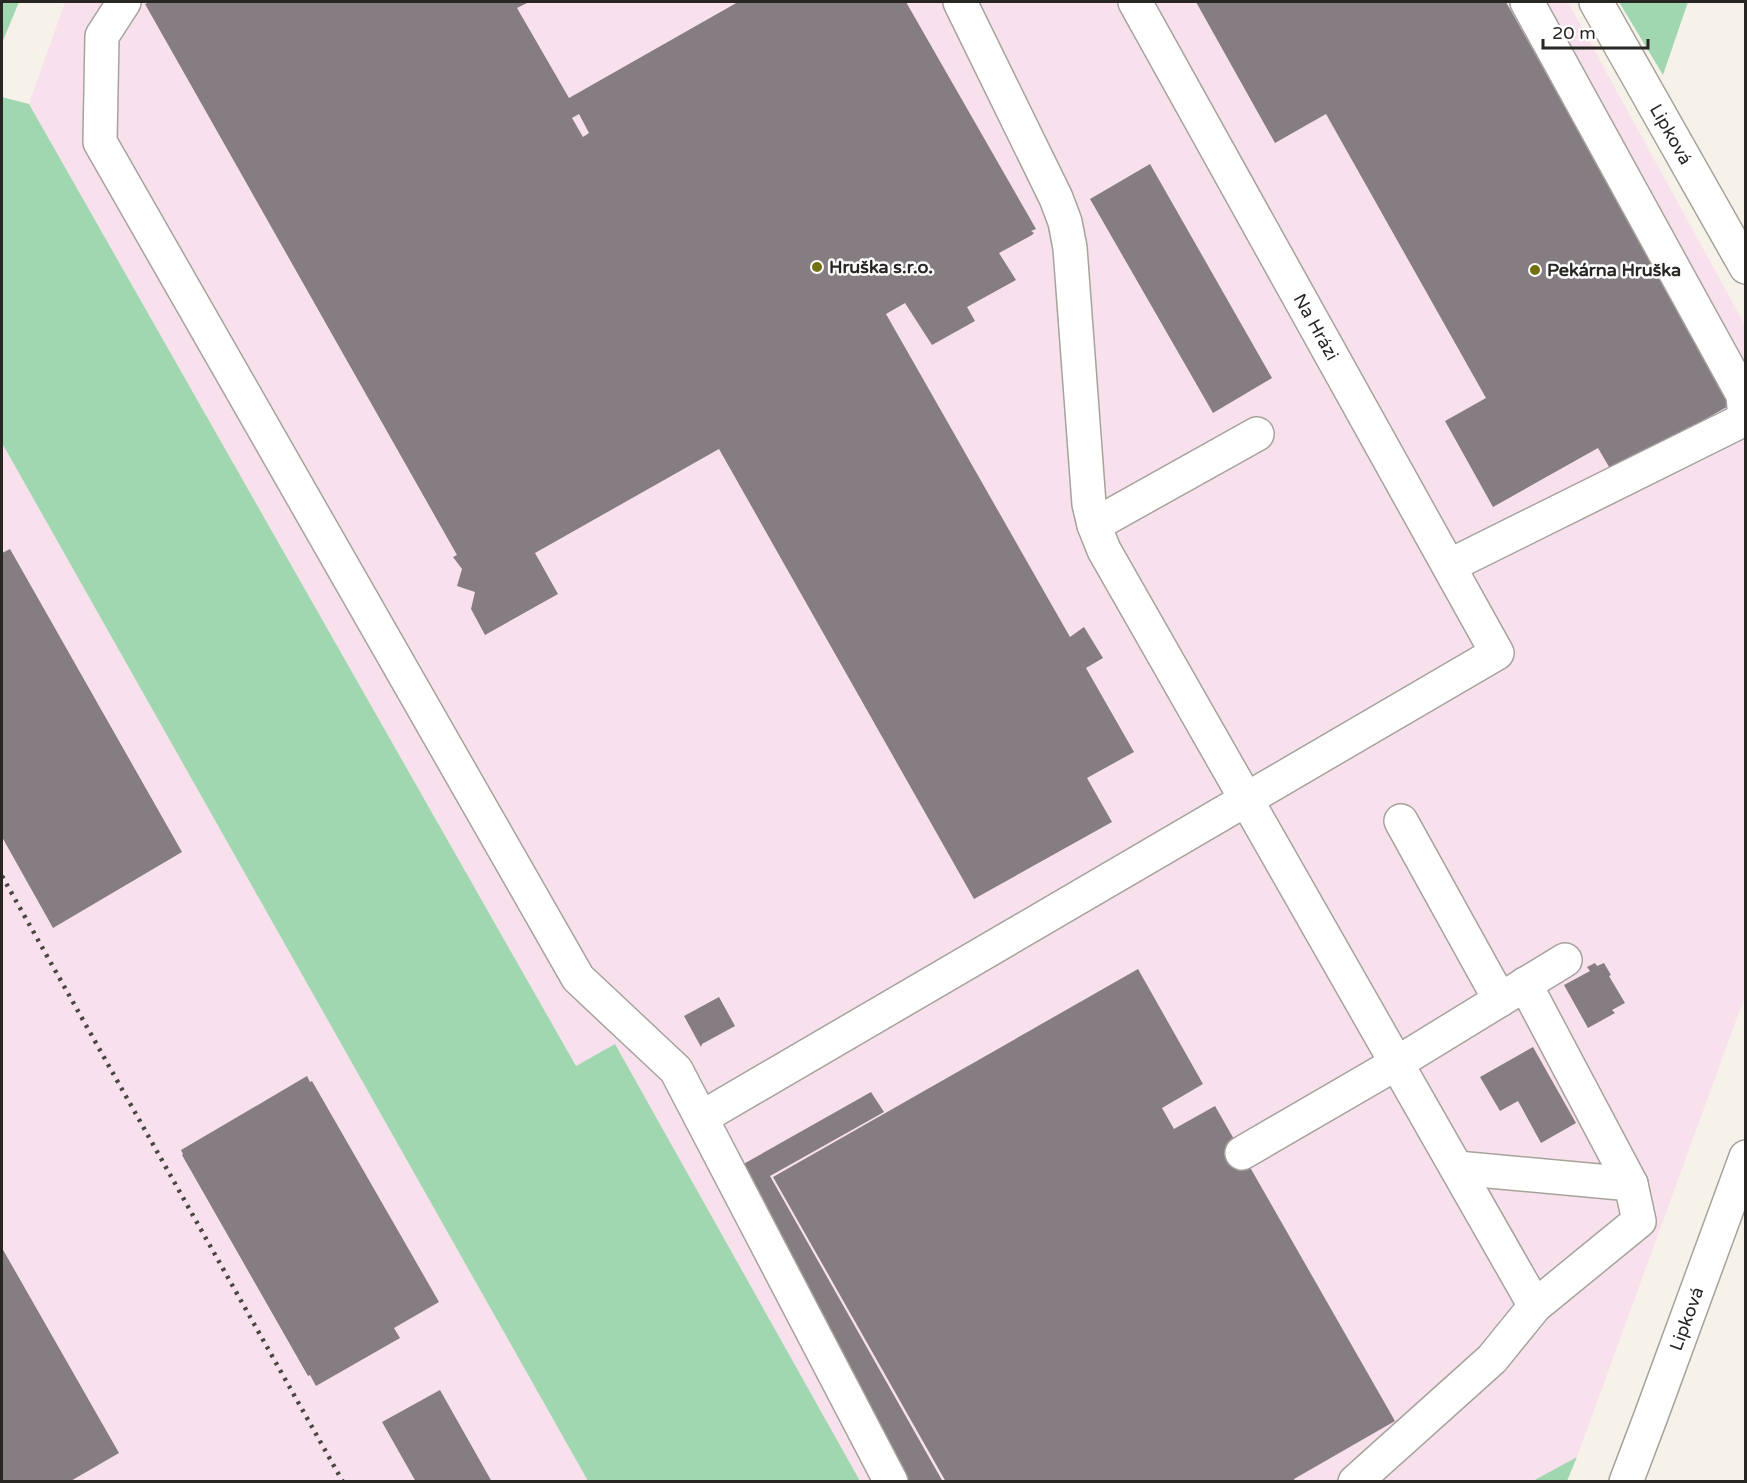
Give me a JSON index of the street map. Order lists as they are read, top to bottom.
{
  "streets": {
    "street": ["Lipková", "Na Hrázi"]
  },
  "places": ["Hruška s.r.o.", "Pekárna Hruška"],
  "scale_bar": "20 m"
}
